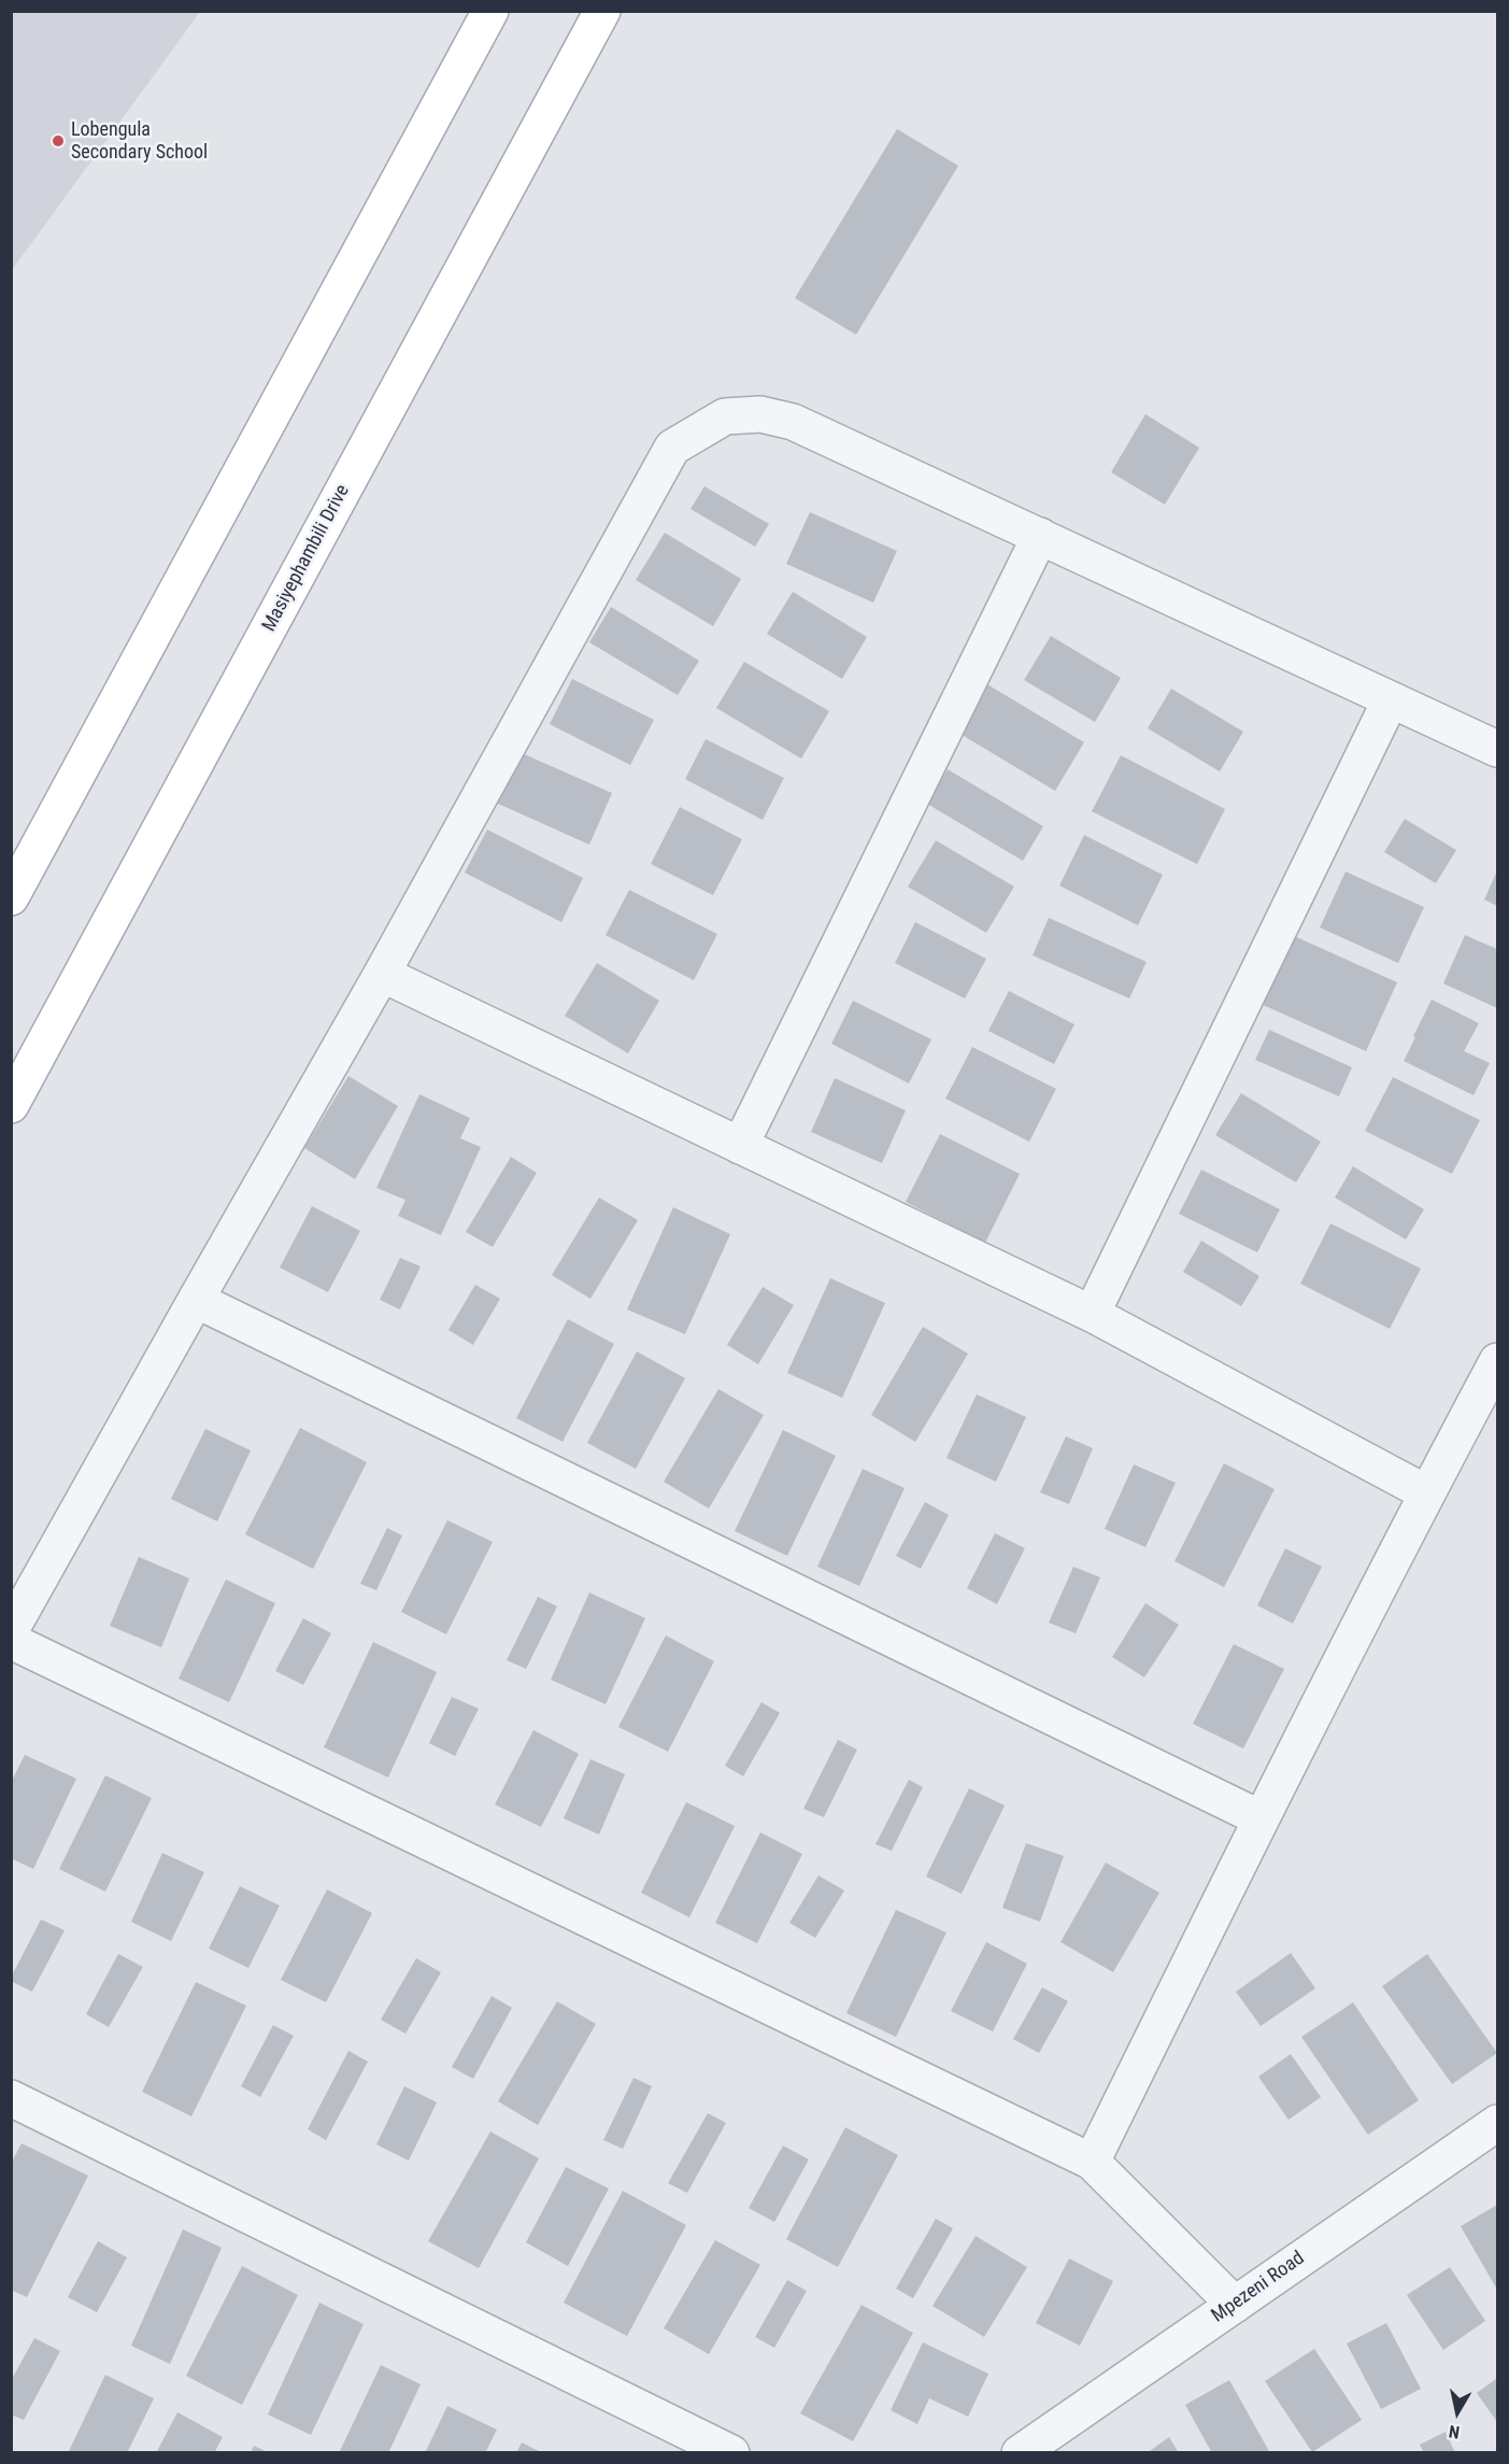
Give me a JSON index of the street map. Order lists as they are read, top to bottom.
{
  "streets": {
    "main road": ["Masiyephambili Drive"],
    "street": ["Mpezeni Road"]
  },
  "places": ["Lobengula Secondary School"],
  "north": "bottom"
}
